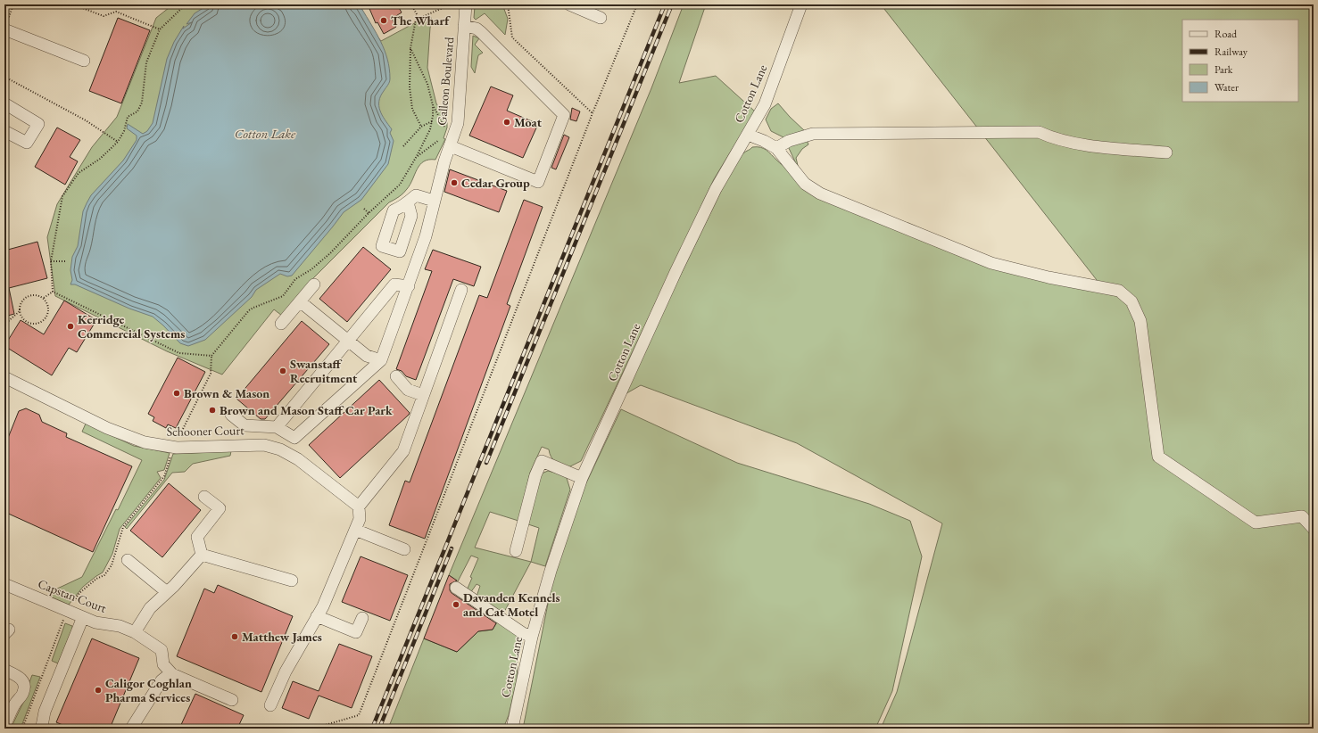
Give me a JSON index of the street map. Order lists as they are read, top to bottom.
{
  "streets": {
    "street": [
      "Galleon Boulevard",
      "Cotton Lane",
      "Schooner Court",
      "Capstan Court"
    ]
  },
  "water": ["Cotton Lake"],
  "places": [
    "The Wharf",
    "Moat",
    "Cedar Group",
    "Kerridge Commercial Systems",
    "Swanstaff Recruitment",
    "Brown & Mason",
    "Brown and Mason Staff Car Park",
    "Davanden Kennels and Cat Motel",
    "Matthew James",
    "Caligor Coghlan Pharma Services"
  ],
  "legend": [
    "Road",
    "Railway",
    "Park",
    "Water"
  ]
}
